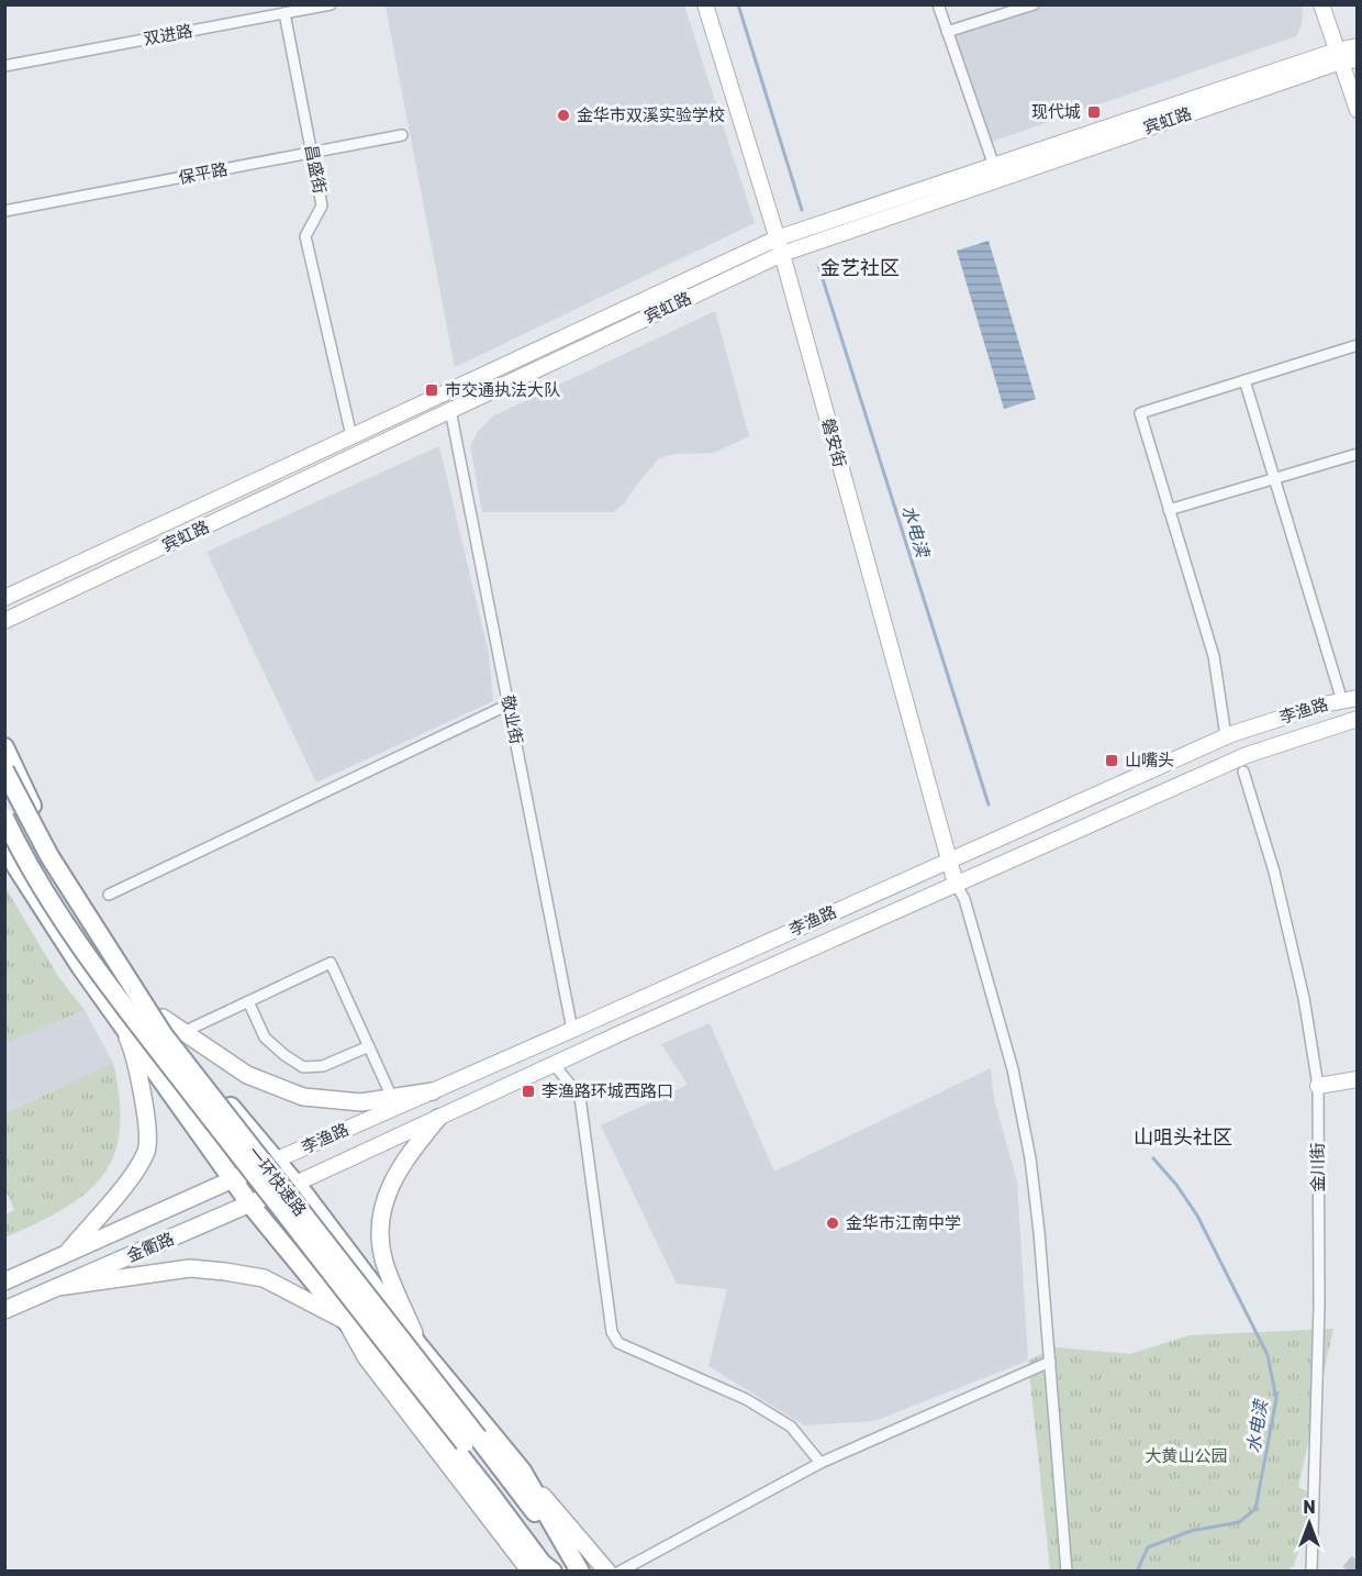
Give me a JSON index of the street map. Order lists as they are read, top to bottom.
{
  "streets": {
    "highway": ["一环快速路"],
    "main road": [
      "宾虹路",
      "磐安街",
      "李渔路",
      "金衢路"
    ],
    "street": [
      "双进路",
      "昌盛街",
      "保平路",
      "敬业街",
      "金川街"
    ]
  },
  "crossings": [
    ["双进路", "昌盛街"],
    ["宾虹路", "昌盛街"],
    ["宾虹路", "磐安街"],
    ["宾虹路", "敬业街"],
    ["昌盛街", "保平路"],
    ["磐安街", "李渔路"],
    ["李渔路", "敬业街"],
    ["李渔路", "金衢路"]
  ],
  "districts": ["金艺社区", "山咀头社区"],
  "water": ["水电渎"],
  "parks": ["大黄山公园"],
  "places": {
    "transit": [
      "现代城",
      "市交通执法大队",
      "山嘴头",
      "李渔路环城西路口"
    ],
    "other": ["金华市双溪实验学校", "金华市江南中学"]
  },
  "north": "top"
}
